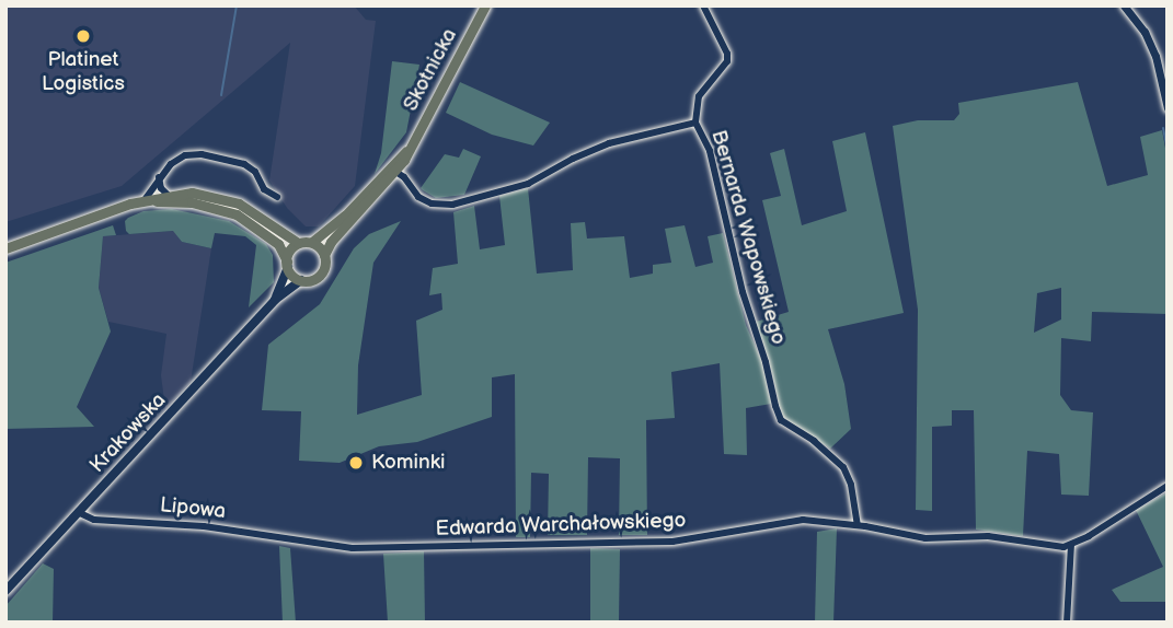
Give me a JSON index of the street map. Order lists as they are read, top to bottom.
{
  "streets": {
    "main road": ["Skotnicka", "Krakowska"],
    "street": ["Bernarda Wapowskiego", "Lipowa", "Edwarda Warchałowskiego"]
  },
  "crossings": [
    ["Skotnicka", "Bernarda Wapowskiego"],
    ["Skotnicka", "Krakowska"],
    ["Bernarda Wapowskiego", "Edwarda Warchałowskiego"],
    ["Krakowska", "Lipowa"],
    ["Lipowa", "Edwarda Warchałowskiego"]
  ],
  "places": ["Platinet Logistics", "Kominki"]
}
